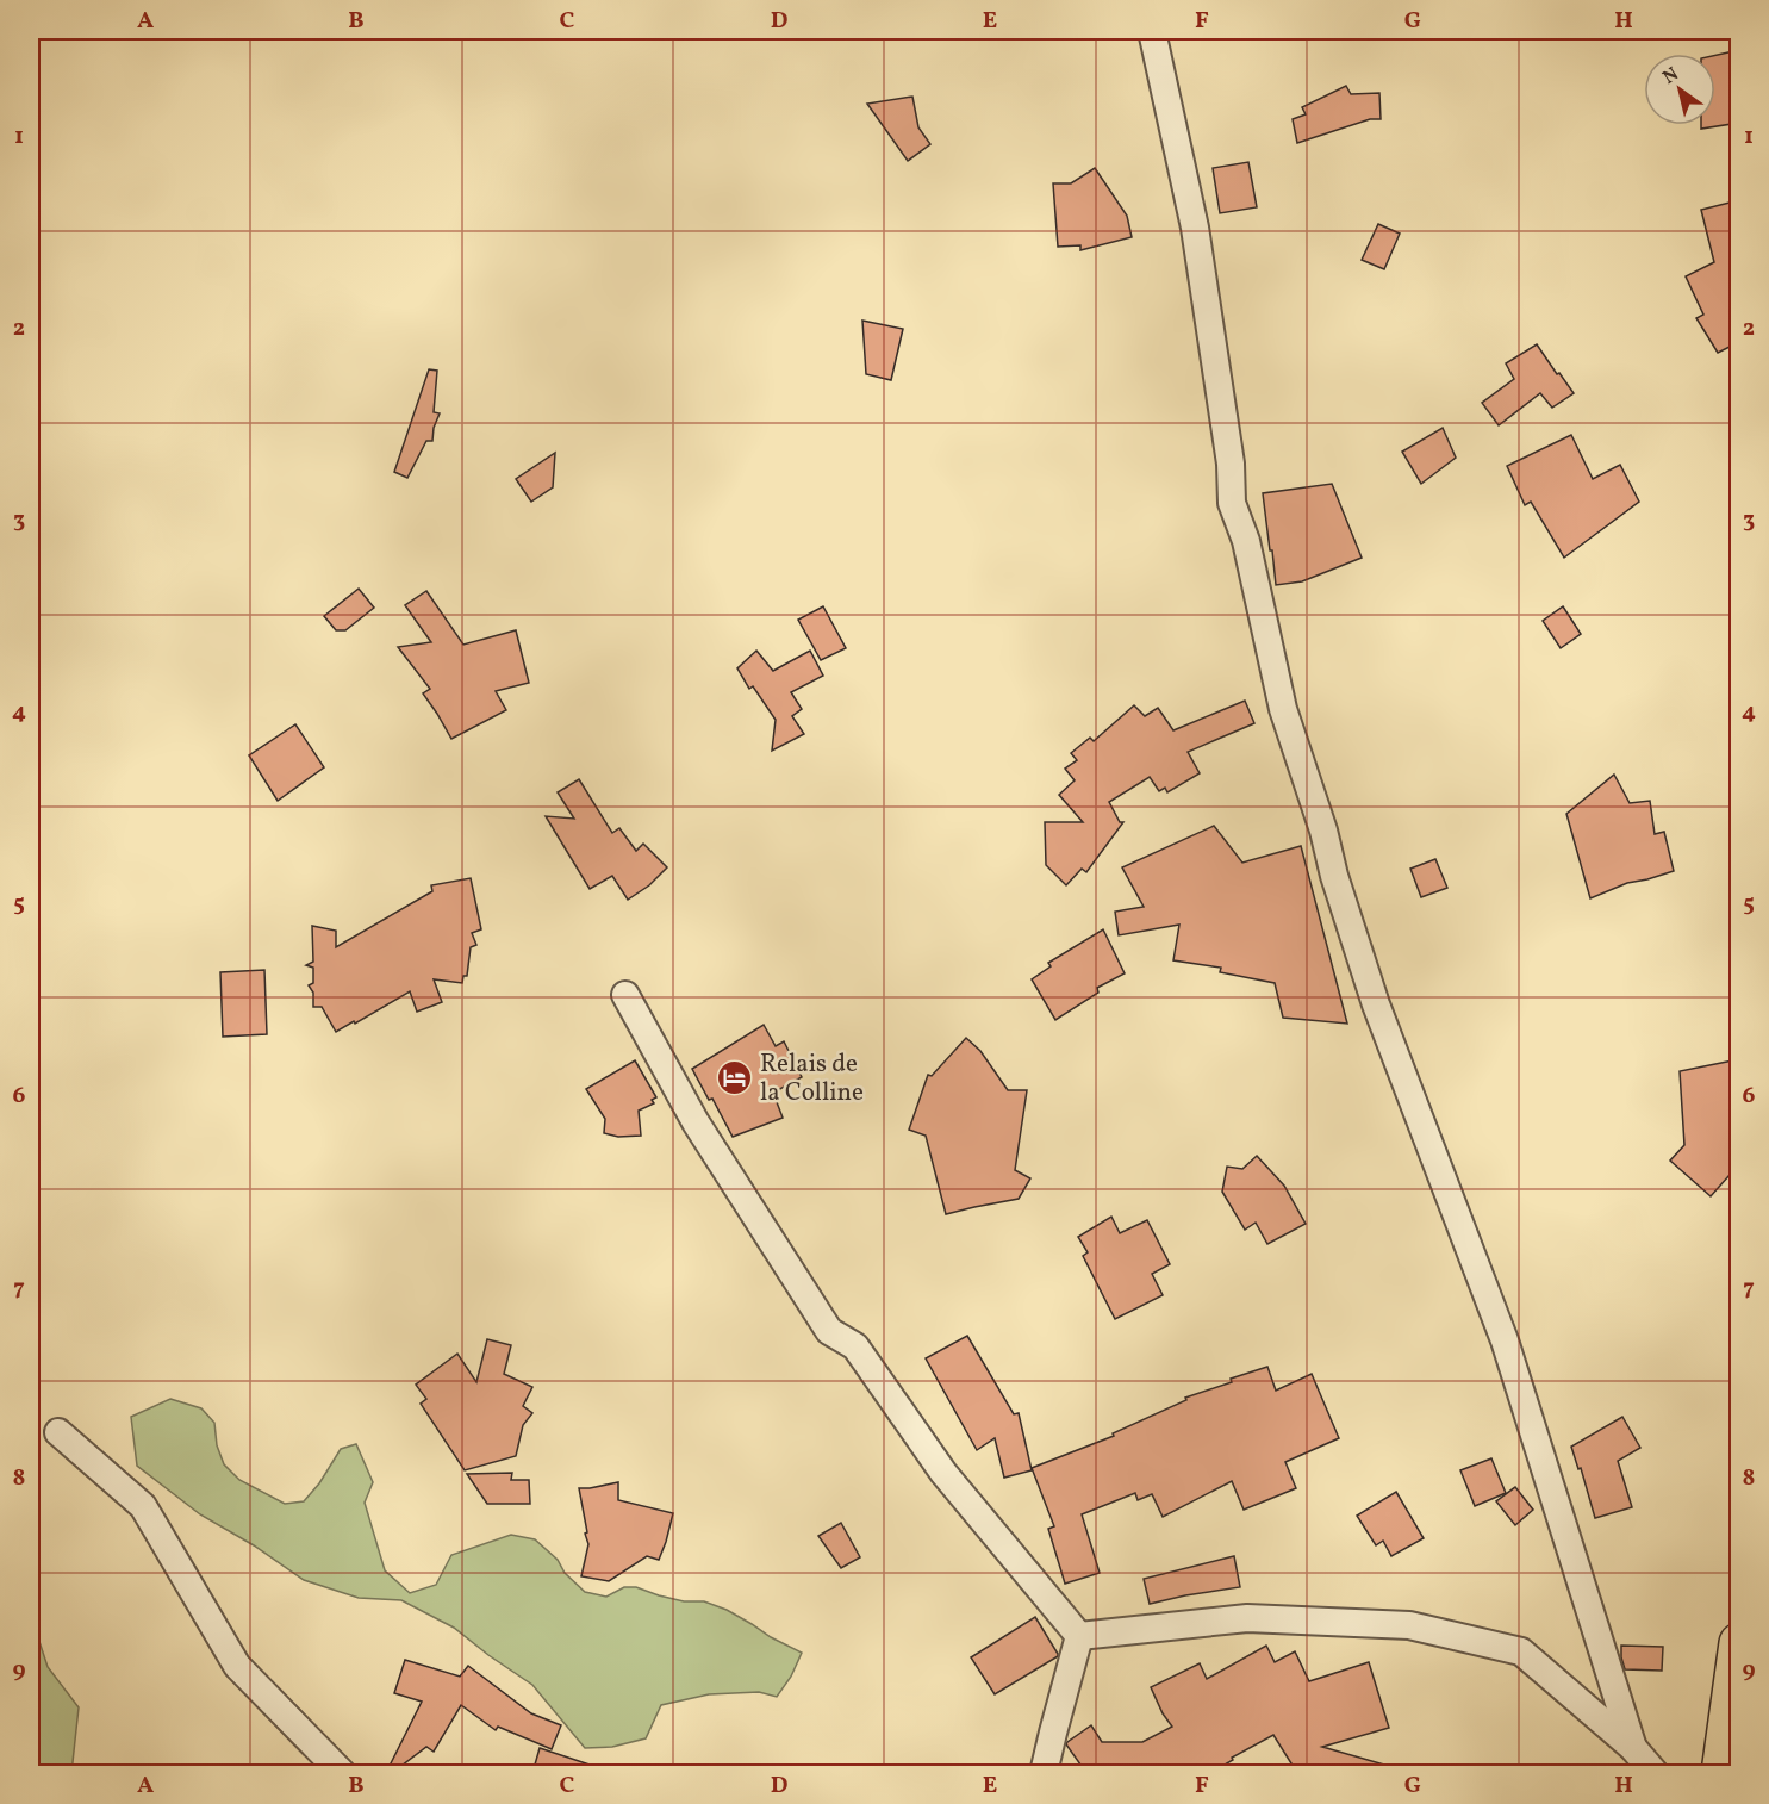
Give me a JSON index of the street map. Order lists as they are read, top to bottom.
{
  "places": {
    "hotel": ["Relais de la Colline"]
  },
  "north": "top left",
  "grid": {
    "columns": [
      "A",
      "B",
      "C",
      "D",
      "E",
      "F",
      "G",
      "H"
    ],
    "rows": [
      "1",
      "2",
      "3",
      "4",
      "5",
      "6",
      "7",
      "8",
      "9"
    ]
  }
}
